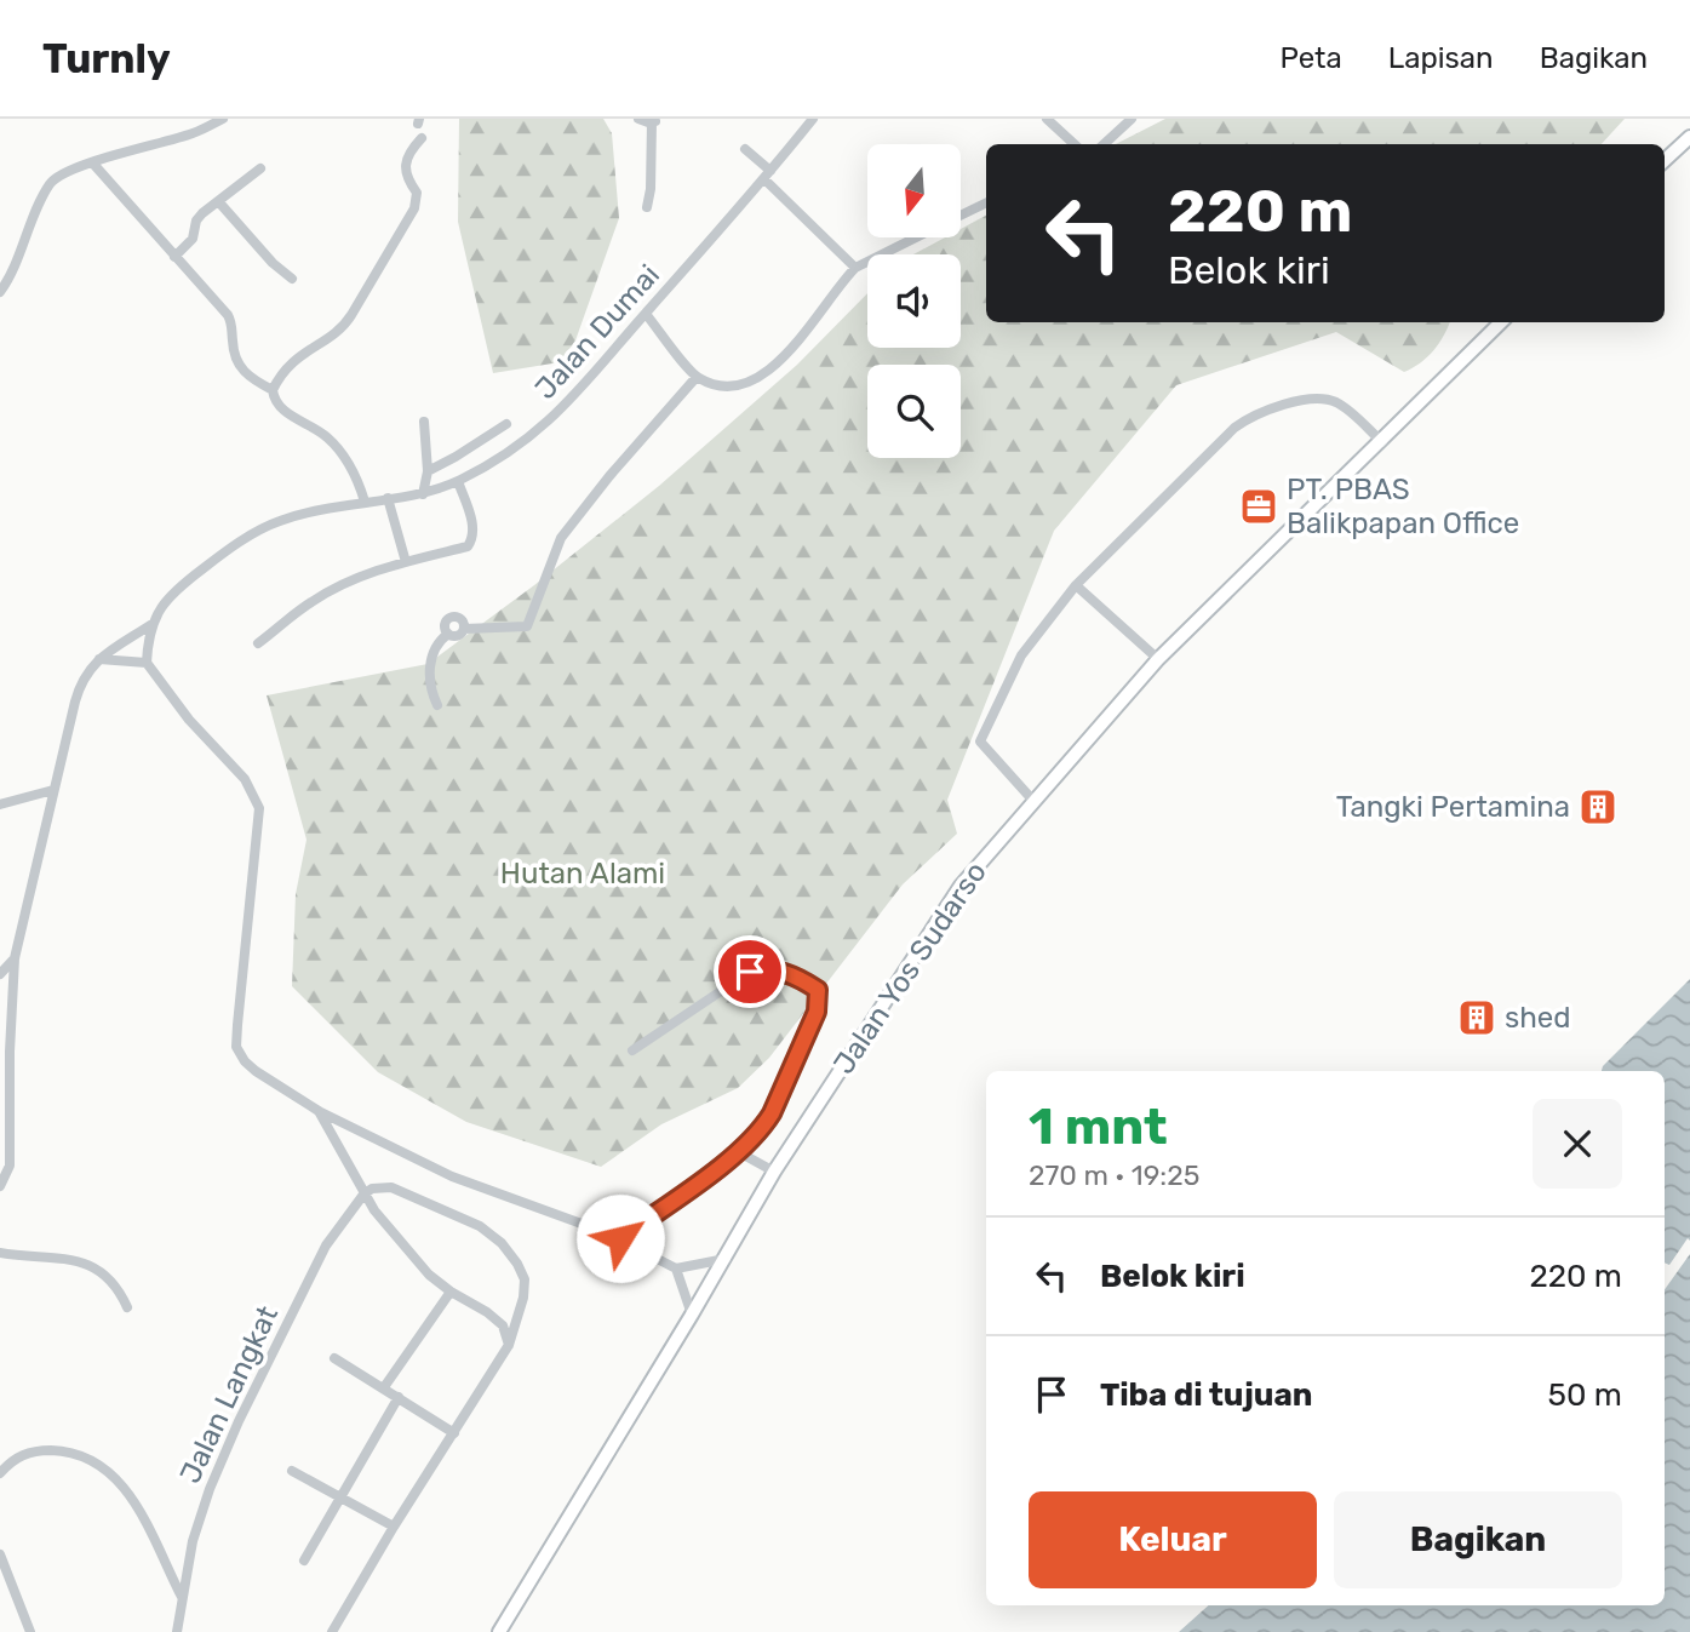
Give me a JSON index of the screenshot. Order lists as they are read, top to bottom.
{
  "streets": {
    "main road": ["Jalan Yos Sudarso"],
    "street": ["Jalan Dumai", "Jalan Langkat"]
  },
  "parks": ["Hutan Alami"],
  "places": {
    "office": ["PT. PBAS Balikpapan Office"],
    "building": ["Tangki Pertamina", "shed"]
  },
  "north": "bottom",
  "page": {
    "header": "Turnly",
    "nav": ["Peta", "Lapisan", "Bagikan"],
    "turn": ["220 m", "Belok kiri"],
    "heading": ["1 mnt", "270 m · 19:25"],
    "list": [
      {
        "name": "Belok kiri",
        "value": "220 m"
      },
      {
        "name": "Tiba di tujuan",
        "value": "50 m"
      }
    ],
    "buttons": ["Keluar", "Bagikan"]
  }
}
